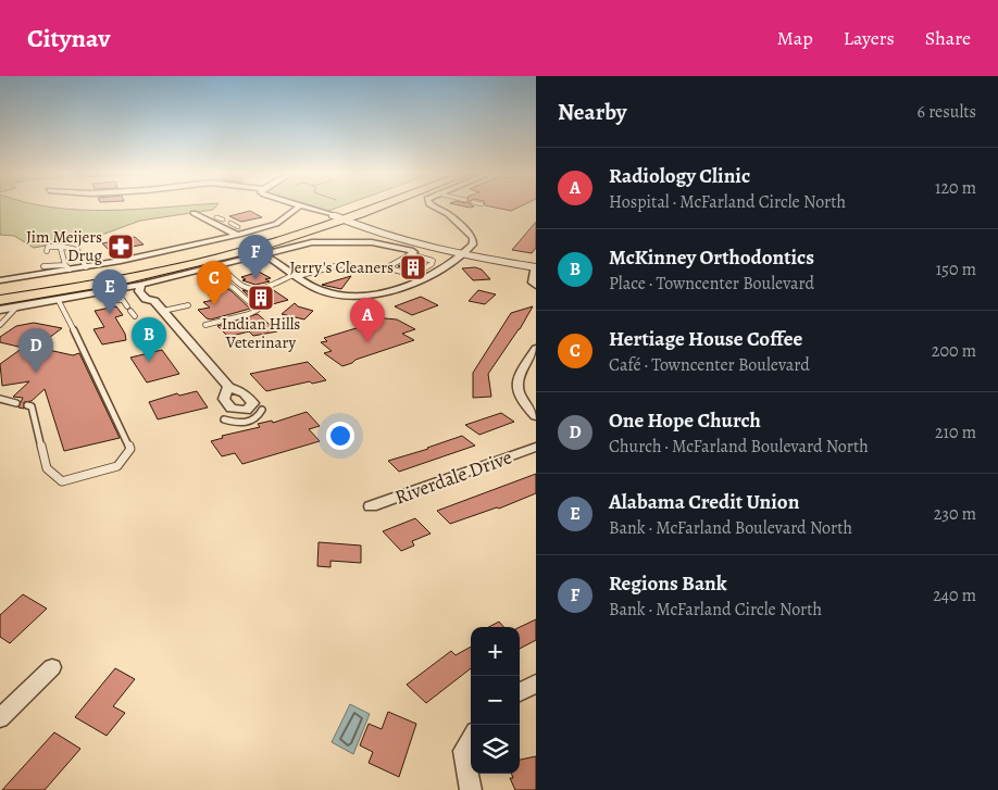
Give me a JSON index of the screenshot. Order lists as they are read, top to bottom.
{
  "streets": {
    "street": ["Riverdale Drive"]
  },
  "places": {
    "pharmacy": ["Jim Meijers Drug"],
    "building": ["Jerry's Cleaners", "Indian Hills Veterinary"]
  },
  "page": {
    "header": "Citynav",
    "nav": ["Map", "Layers", "Share"],
    "heading": ["Nearby", "6 results"],
    "list": [
      {
        "mark": "A",
        "name": "Radiology Clinic",
        "note": "Hospital · McFarland Circle North",
        "value": "120 m"
      },
      {
        "mark": "B",
        "name": "McKinney Orthodontics",
        "note": "Place · Towncenter Boulevard",
        "value": "150 m"
      },
      {
        "mark": "C",
        "name": "Hertiage House Coffee",
        "note": "Café · Towncenter Boulevard",
        "value": "200 m"
      },
      {
        "mark": "D",
        "name": "One Hope Church",
        "note": "Church · McFarland Boulevard North",
        "value": "210 m"
      },
      {
        "mark": "E",
        "name": "Alabama Credit Union",
        "note": "Bank · McFarland Boulevard North",
        "value": "230 m"
      },
      {
        "mark": "F",
        "name": "Regions Bank",
        "note": "Bank · McFarland Circle North",
        "value": "240 m"
      }
    ],
    "pins": [
      "F",
      "C",
      "E",
      "A",
      "B",
      "D"
    ],
    "map_buttons": ["+", "−"]
  }
}
